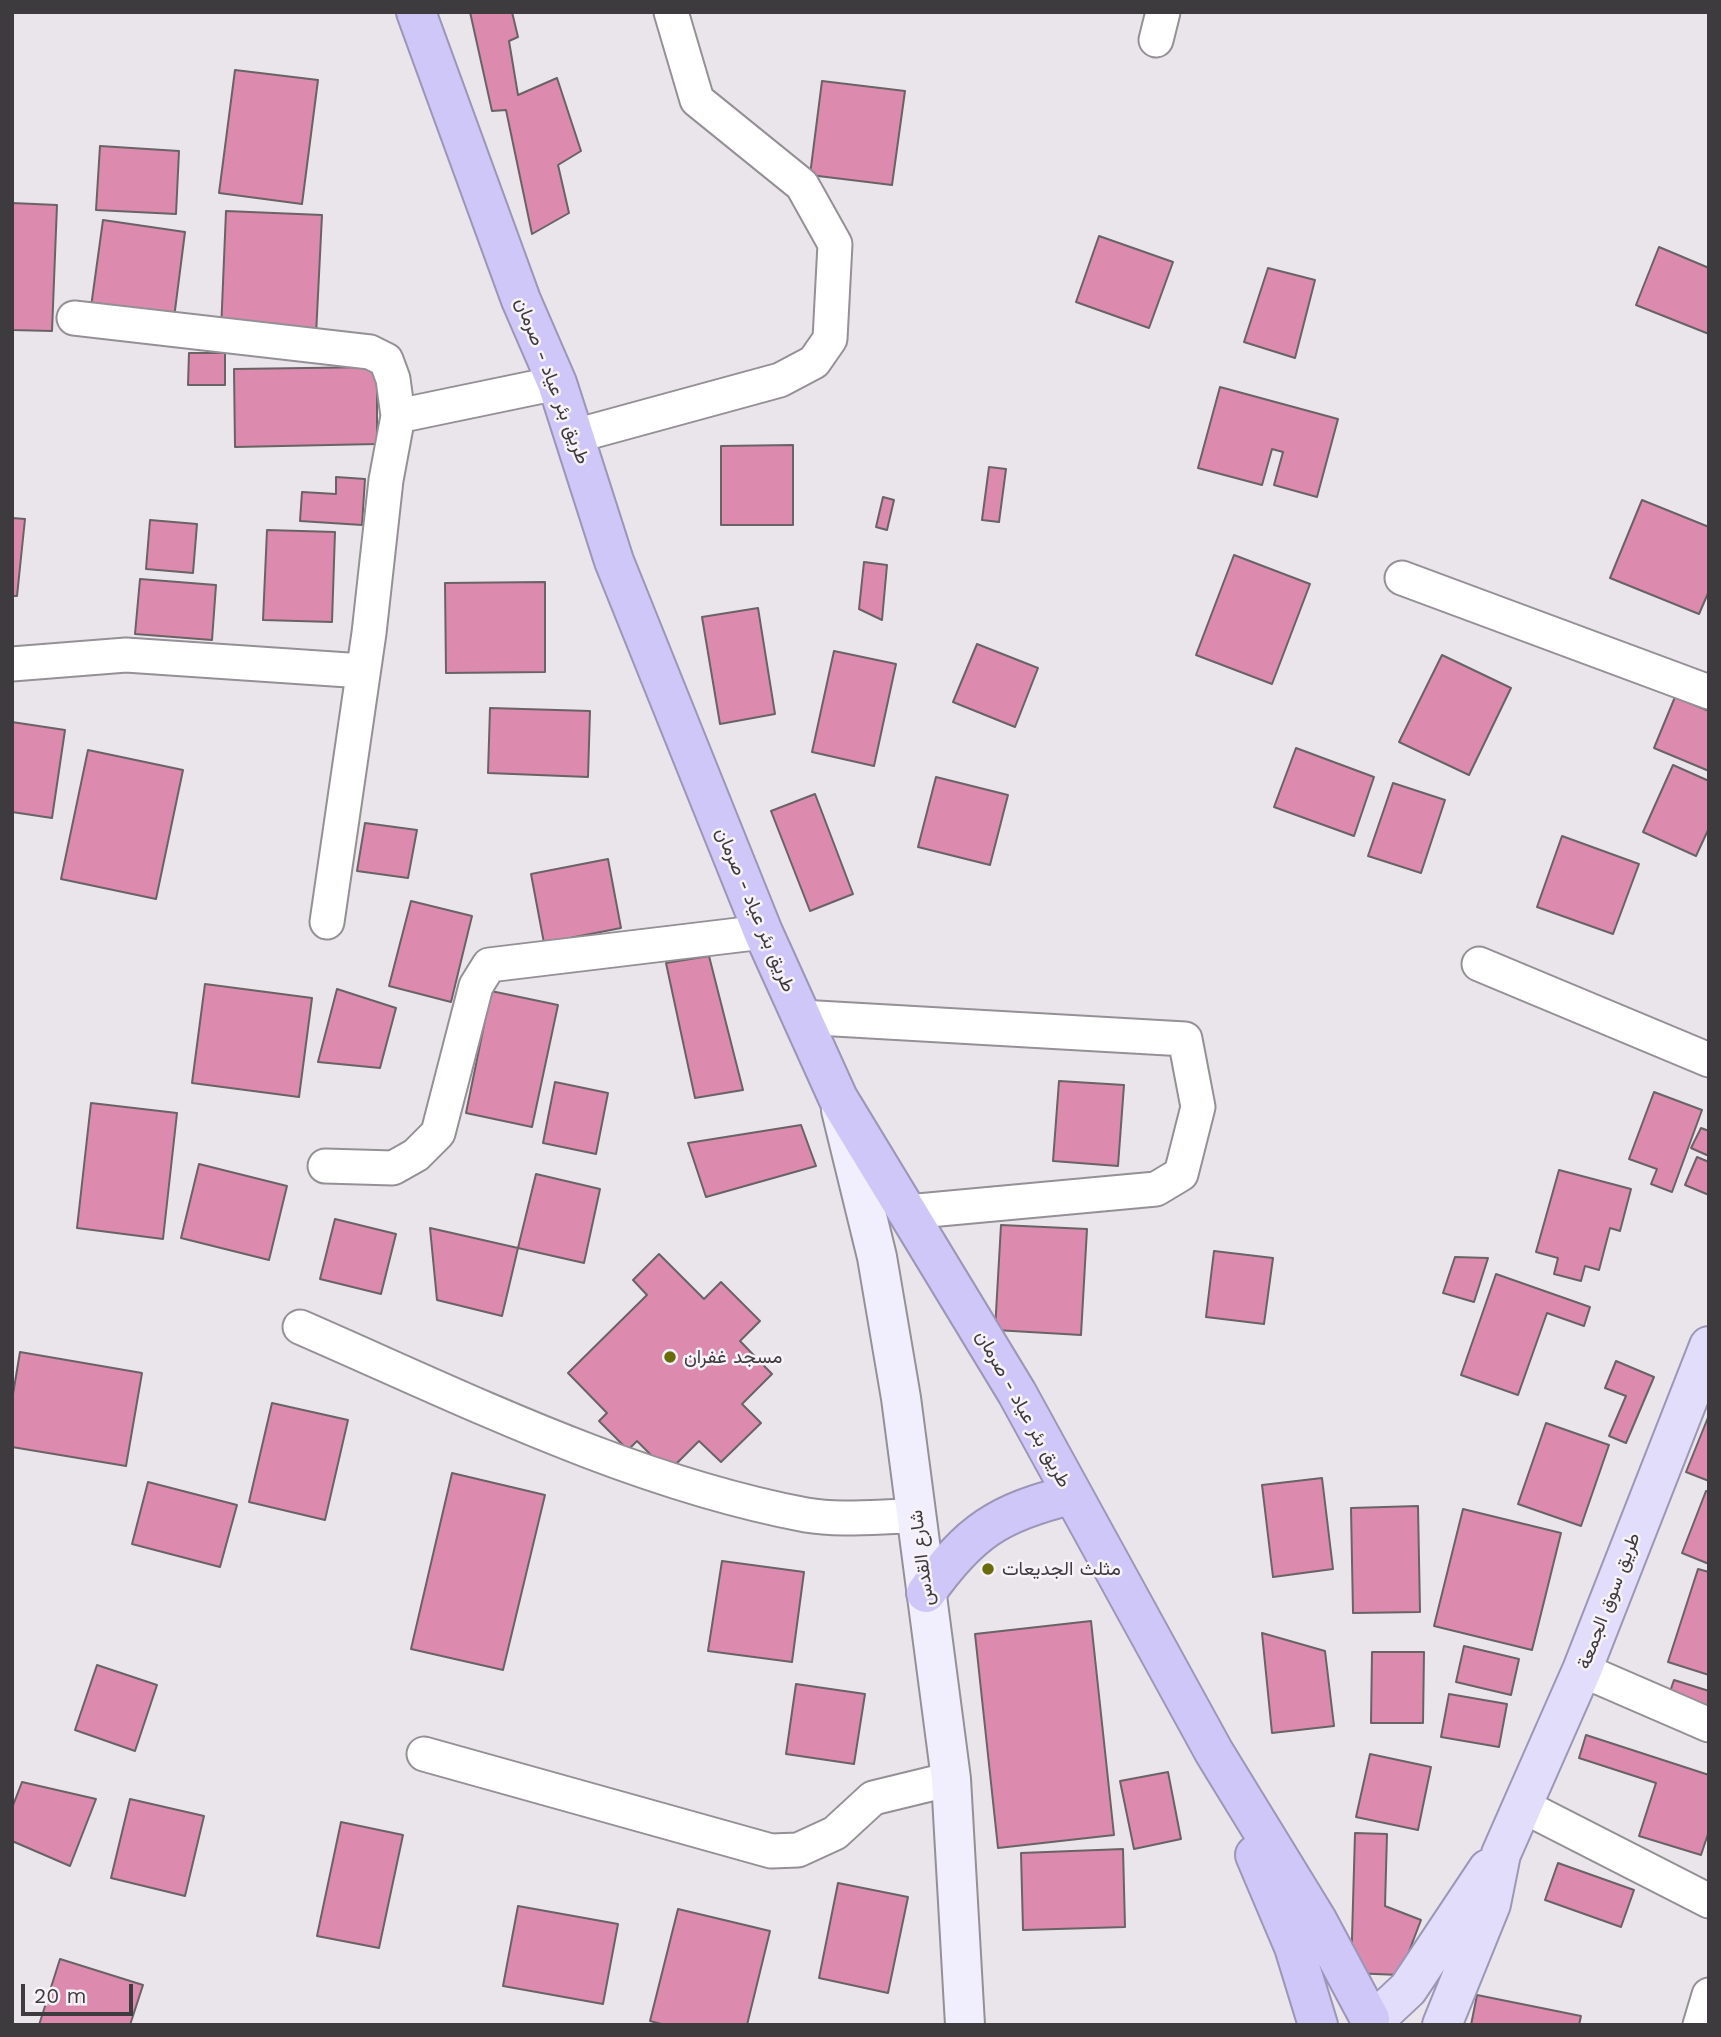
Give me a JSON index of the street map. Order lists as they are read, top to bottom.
{
  "streets": {
    "highway": ["طريق بئر عياد - صرمان"],
    "main road": ["طريق سوق الجمعة"],
    "street": ["شارع القدس"]
  },
  "crossings": [
    ["طريق بئر عياد - صرمان", "شارع القدس"]
  ],
  "places": ["مسجد غفران", "مثلث الجديعات"],
  "scale_bar": "20 m"
}
